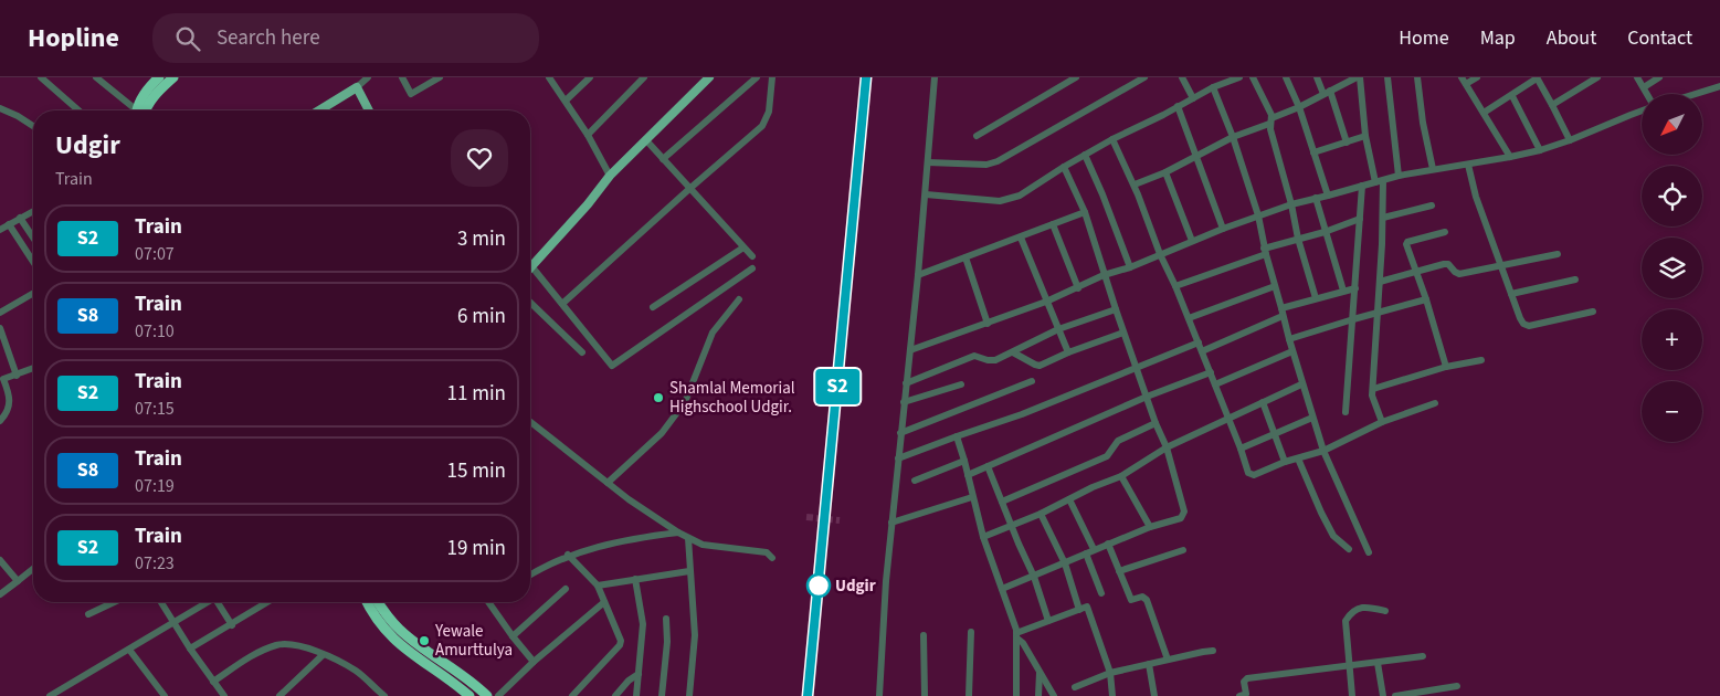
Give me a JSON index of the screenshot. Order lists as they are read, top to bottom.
{
  "places": ["Shamlal Memorial Highschool Udgir.", "Udgir", "Yewale Amurttulya"],
  "north": "bottom left",
  "page": {
    "header": "Hopline",
    "search": "Search here",
    "nav": [
      "Home",
      "Map",
      "About",
      "Contact"
    ],
    "on_map": "S2",
    "map_buttons": ["+", "−"],
    "heading": ["Udgir", "Train"],
    "list": [
      {
        "mark": "S2",
        "name": "Train",
        "note": "07:07",
        "value": "3 min"
      },
      {
        "mark": "S8",
        "name": "Train",
        "note": "07:10",
        "value": "6 min"
      },
      {
        "mark": "S2",
        "name": "Train",
        "note": "07:15",
        "value": "11 min"
      },
      {
        "mark": "S8",
        "name": "Train",
        "note": "07:19",
        "value": "15 min"
      },
      {
        "mark": "S2",
        "name": "Train",
        "note": "07:23",
        "value": "19 min"
      }
    ]
  }
}
